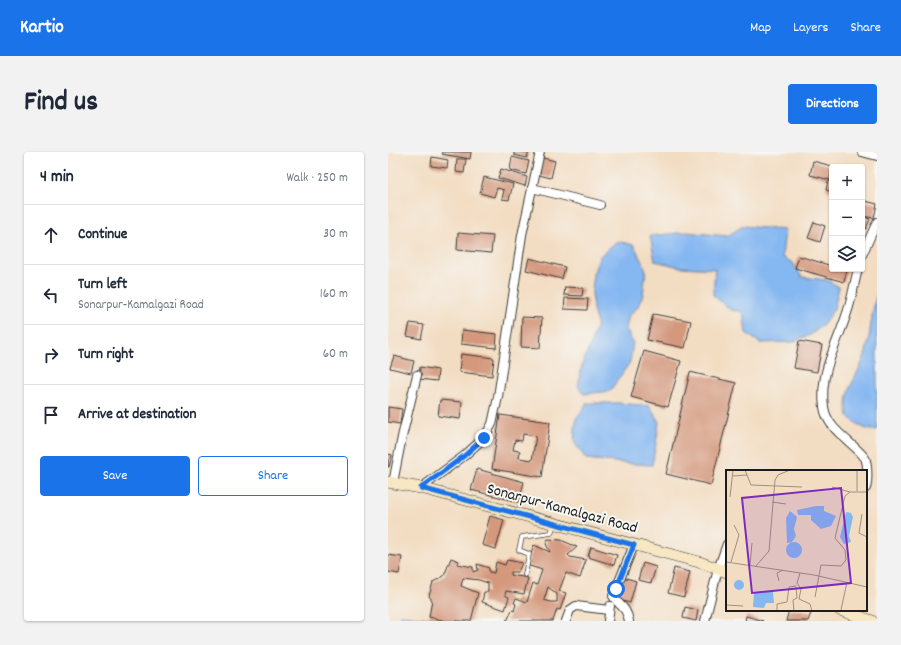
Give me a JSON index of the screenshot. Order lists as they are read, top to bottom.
{
  "streets": {
    "main road": ["Sonarpur-Kamalgazi Road"]
  },
  "page": {
    "header": "Kartio",
    "nav": ["Map", "Layers", "Share"],
    "title": "Find us",
    "buttons": [
      "Directions",
      ["Save", "Share"]
    ],
    "heading": ["4 min", "Walk · 250 m"],
    "map_buttons": ["+", "−"],
    "list": [
      ["Continue", "30 m"],
      ["Turn left", "Sonarpur-Kamalgazi Road", "160 m"],
      ["Turn right", "60 m"],
      "Arrive at destination"
    ]
  }
}
